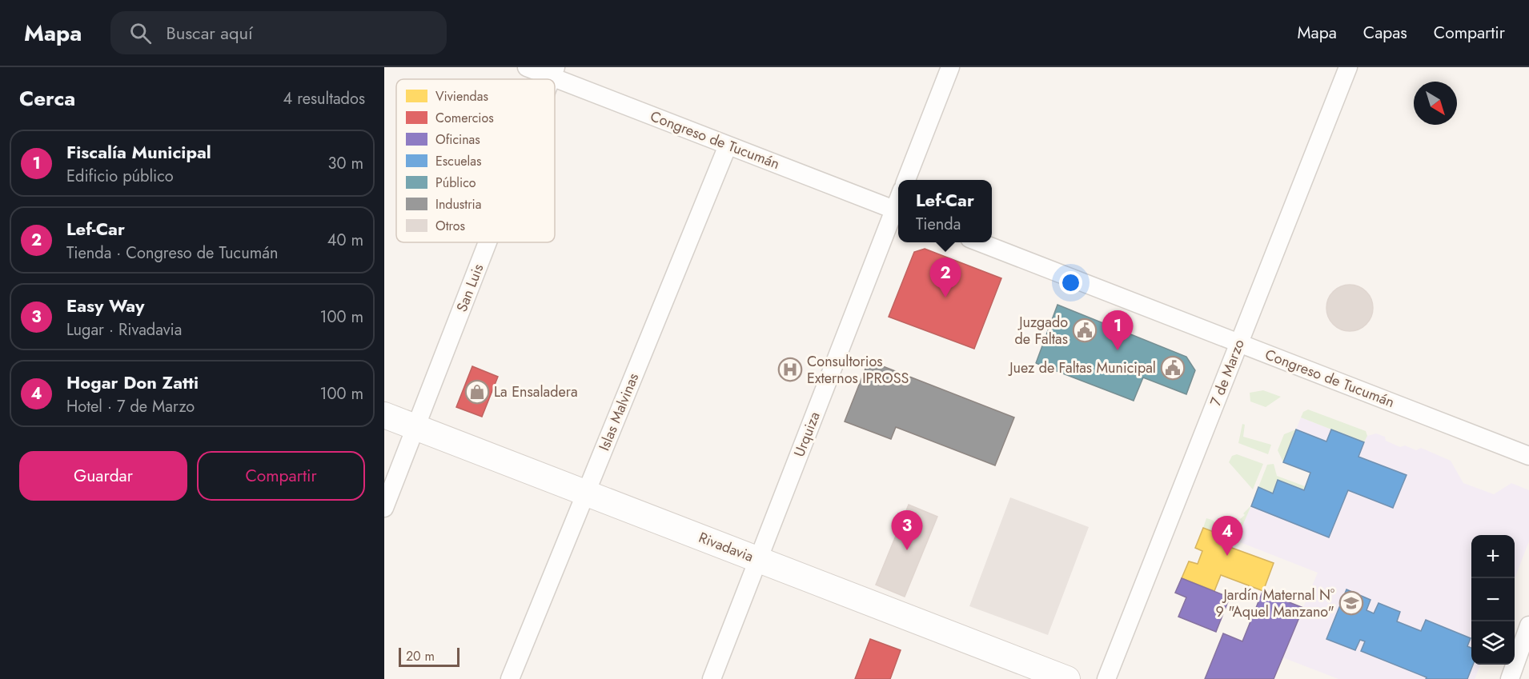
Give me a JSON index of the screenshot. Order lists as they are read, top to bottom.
{
  "streets": {
    "main road": ["Rivadavia"],
    "street": [
      "Congreso de Tucumán",
      "San Luis",
      "7 de Marzo",
      "Islas Malvinas",
      "Urquiza"
    ]
  },
  "crossings": [
    ["Congreso de Tucumán", "7 de Marzo"],
    ["Congreso de Tucumán", "Islas Malvinas"],
    ["Congreso de Tucumán", "Urquiza"],
    ["San Luis", "Rivadavia"],
    ["Islas Malvinas", "Rivadavia"],
    ["Urquiza", "Rivadavia"]
  ],
  "places": {
    "public building": ["Juzgado de Faltas", "Juez de Faltas Municipal"],
    "hospital": ["Consultorios Externos IPROSS"],
    "shop": ["La Ensaladera"],
    "school or university": ["Jardín Maternal N° 9 \"Aquel Manzano\""]
  },
  "legend": [
    "Viviendas",
    "Comercios",
    "Oficinas",
    "Escuelas",
    "Público",
    "Industria",
    "Otros"
  ],
  "scale_bar": "20 m",
  "north": "bottom right",
  "page": {
    "header": "Mapa",
    "search": "Buscar aquí",
    "nav": ["Mapa", "Capas", "Compartir"],
    "heading": ["Cerca", "4 resultados"],
    "list": [
      {
        "mark": "1",
        "name": "Fiscalía Municipal",
        "note": "Edificio público",
        "value": "30 m"
      },
      {
        "mark": "2",
        "name": "Lef-Car",
        "note": "Tienda · Congreso de Tucumán",
        "value": "40 m"
      },
      {
        "mark": "3",
        "name": "Easy Way",
        "note": "Lugar · Rivadavia",
        "value": "100 m"
      },
      {
        "mark": "4",
        "name": "Hogar Don Zatti",
        "note": "Hotel · 7 de Marzo",
        "value": "100 m"
      }
    ],
    "popup": ["Lef-Car", "Tienda"],
    "pins": [
      "2",
      "1",
      "3",
      "4"
    ],
    "buttons": ["Guardar", "Compartir"],
    "map_buttons": ["+", "−"],
    "scale": "20 m"
  }
}
